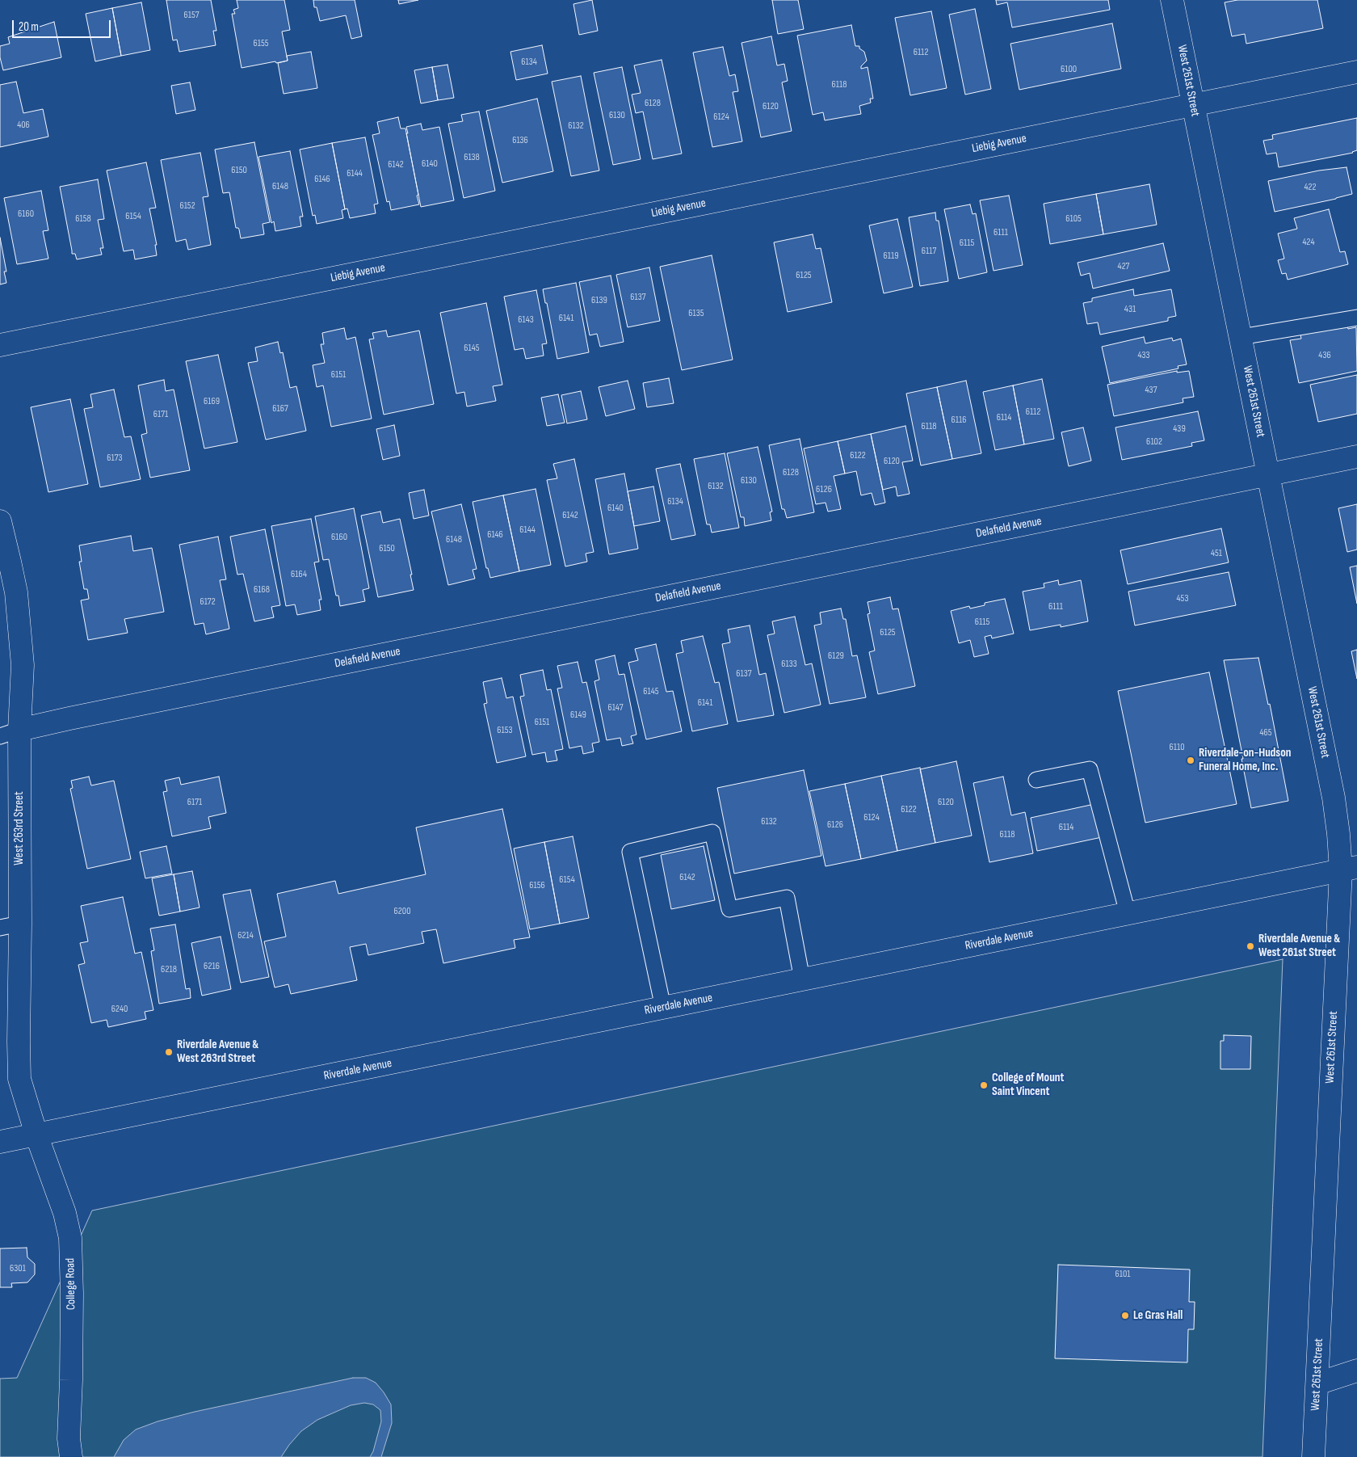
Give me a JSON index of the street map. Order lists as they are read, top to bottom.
{
  "streets": {
    "street": [
      "West 261st Street",
      "Liebig Avenue",
      "Delafield Avenue",
      "West 263rd Street",
      "Riverdale Avenue",
      "College Road"
    ]
  },
  "crossings": [
    ["West 261st Street", "Liebig Avenue"],
    ["West 261st Street", "Delafield Avenue"],
    ["West 261st Street", "Riverdale Avenue"],
    ["Delafield Avenue", "West 263rd Street"],
    ["West 263rd Street", "Riverdale Avenue"],
    ["West 263rd Street", "College Road"],
    ["Riverdale Avenue", "College Road"]
  ],
  "places": [
    "Riverdale-on-Hudson Funeral Home, Inc.",
    "Riverdale Avenue & West 261st Street",
    "Riverdale Avenue & West 263rd Street",
    "College of Mount Saint Vincent",
    "Le Gras Hall"
  ],
  "house_numbers": [
    "6157",
    "6155",
    "6112",
    "6134",
    "6100",
    "6118",
    "6128",
    "6120",
    "6130",
    "6124",
    "406",
    "6132",
    "6136",
    "6138",
    "6140",
    "6142",
    "6150",
    "6144",
    "6146",
    "6148",
    "422",
    "6152",
    "6160",
    "6154",
    "6158",
    "6105",
    "6111",
    "424",
    "6115",
    "6117",
    "6119",
    "427",
    "6125",
    "6137",
    "6139",
    "431",
    "6135",
    "6141",
    "6143",
    "6145",
    "433",
    "436",
    "6151",
    "437",
    "6169",
    "6167",
    "6112",
    "6171",
    "6114",
    "6116",
    "6118",
    "439",
    "6102",
    "6122",
    "6173",
    "6120",
    "6128",
    "6130",
    "6132",
    "6126",
    "6134",
    "6140",
    "6142",
    "6144",
    "6146",
    "6160",
    "6148",
    "6150",
    "451",
    "6164",
    "6168",
    "453",
    "6172",
    "6111",
    "6115",
    "6125",
    "6129",
    "6133",
    "6137",
    "6145",
    "6141",
    "6147",
    "6149",
    "6151",
    "6153",
    "465",
    "6110",
    "6171",
    "6120",
    "6122",
    "6124",
    "6132",
    "6126",
    "6114",
    "6118",
    "6142",
    "6154",
    "6156",
    "6200",
    "6214",
    "6216",
    "6218",
    "6240",
    "6301",
    "6101"
  ],
  "scale_bar": "20 m"
}
